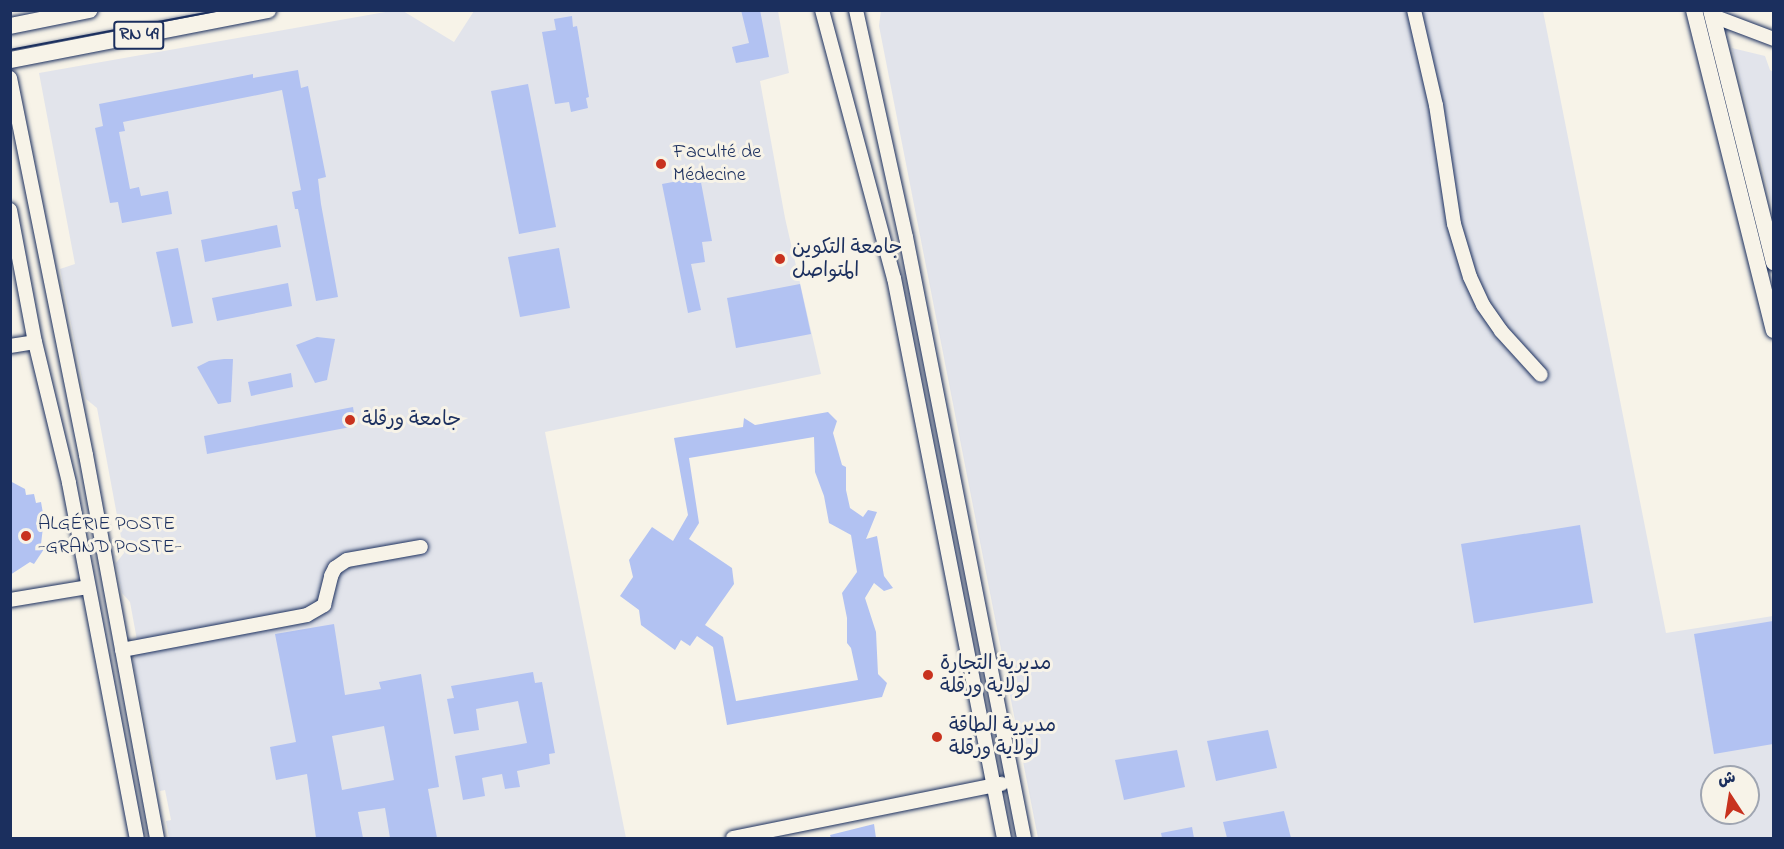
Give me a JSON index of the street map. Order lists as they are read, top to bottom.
{
  "streets": {
    "main road": ["RN 49"]
  },
  "places": [
    "Faculté de Médecine",
    "جامعة التكوين المتواصل",
    "جامعة ورقلة",
    "ALGÉRIE POSTE -GRAND POSTE-",
    "مديرية التجارة لولاية ورقلة",
    "مديرية الطاقة لولاية ورقلة"
  ],
  "north": "top"
}
